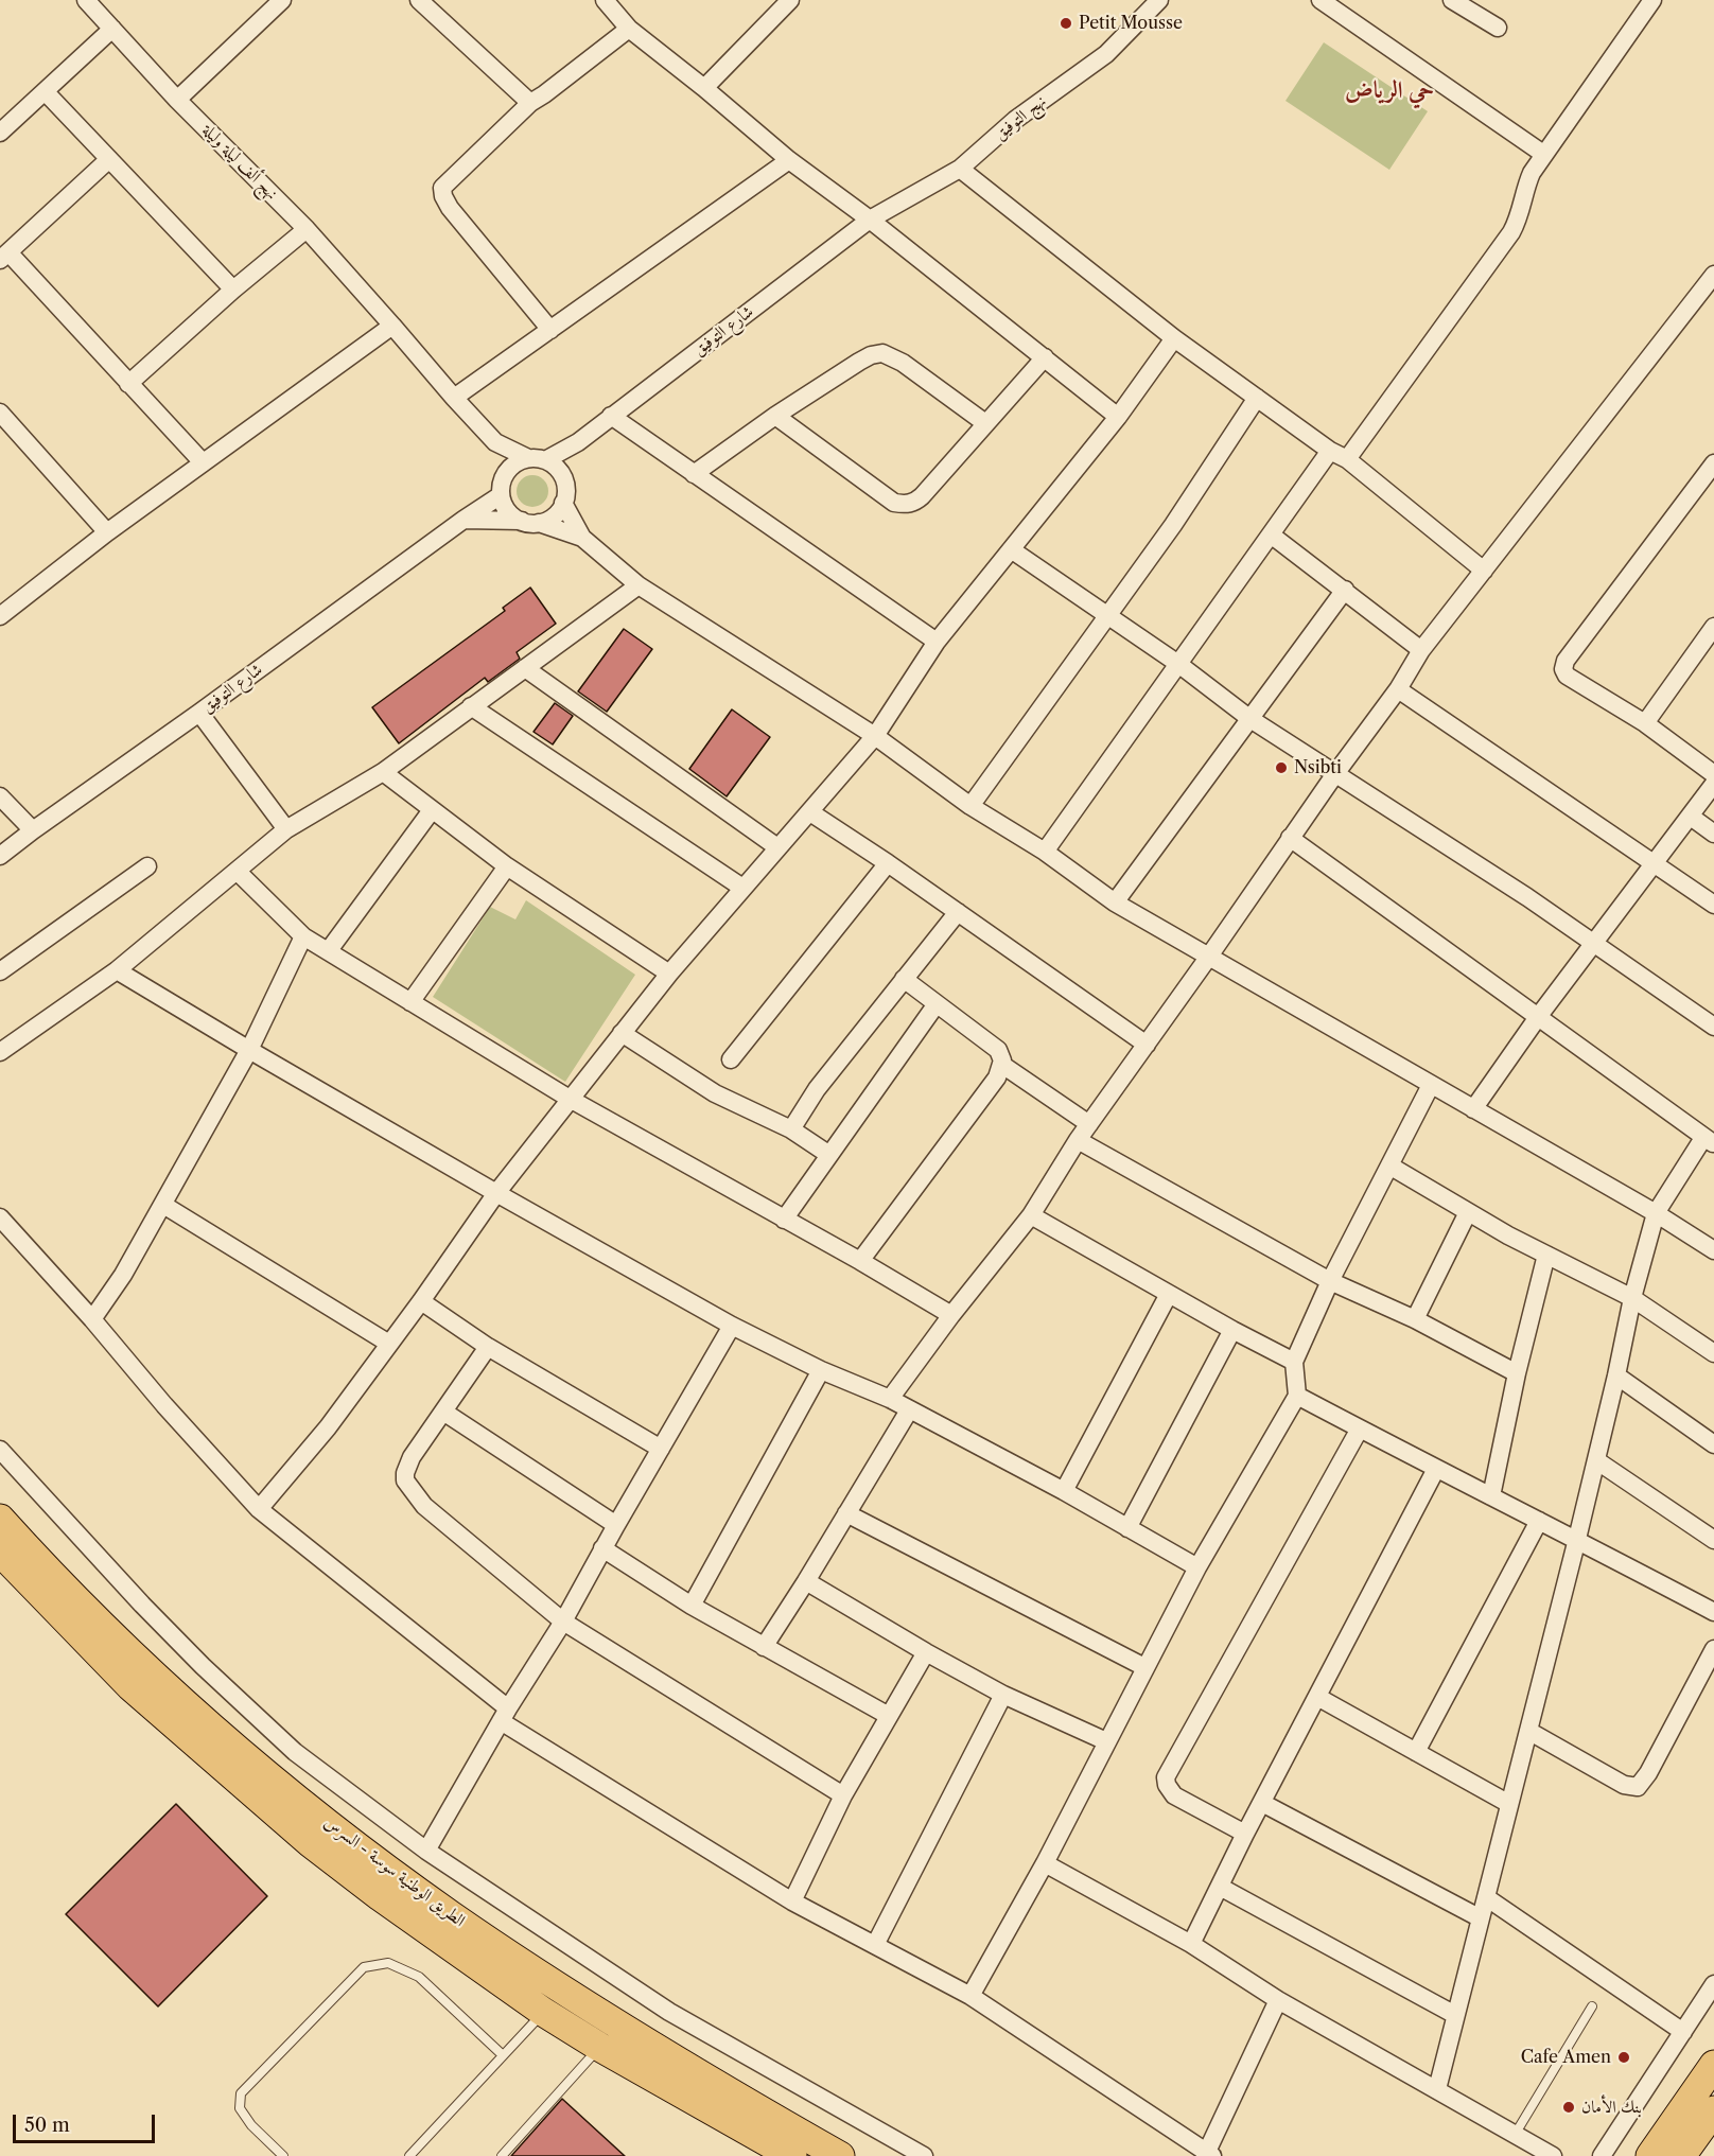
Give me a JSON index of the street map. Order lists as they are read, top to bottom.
{
  "streets": {
    "highway": ["الطريق الوطنية سوسة - السرس"],
    "street": ["نهج التوفيق", "نهج ألف ليلة وليلة", "شارع التوفيق"]
  },
  "crossings": [
    ["نهج التوفيق", "شارع التوفيق"]
  ],
  "districts": ["حي الرياض"],
  "places": [
    "Petit Mousse",
    "Nsibti",
    "Cafe Amen",
    "بنك الأمان"
  ],
  "scale_bar": "50 m"
}
